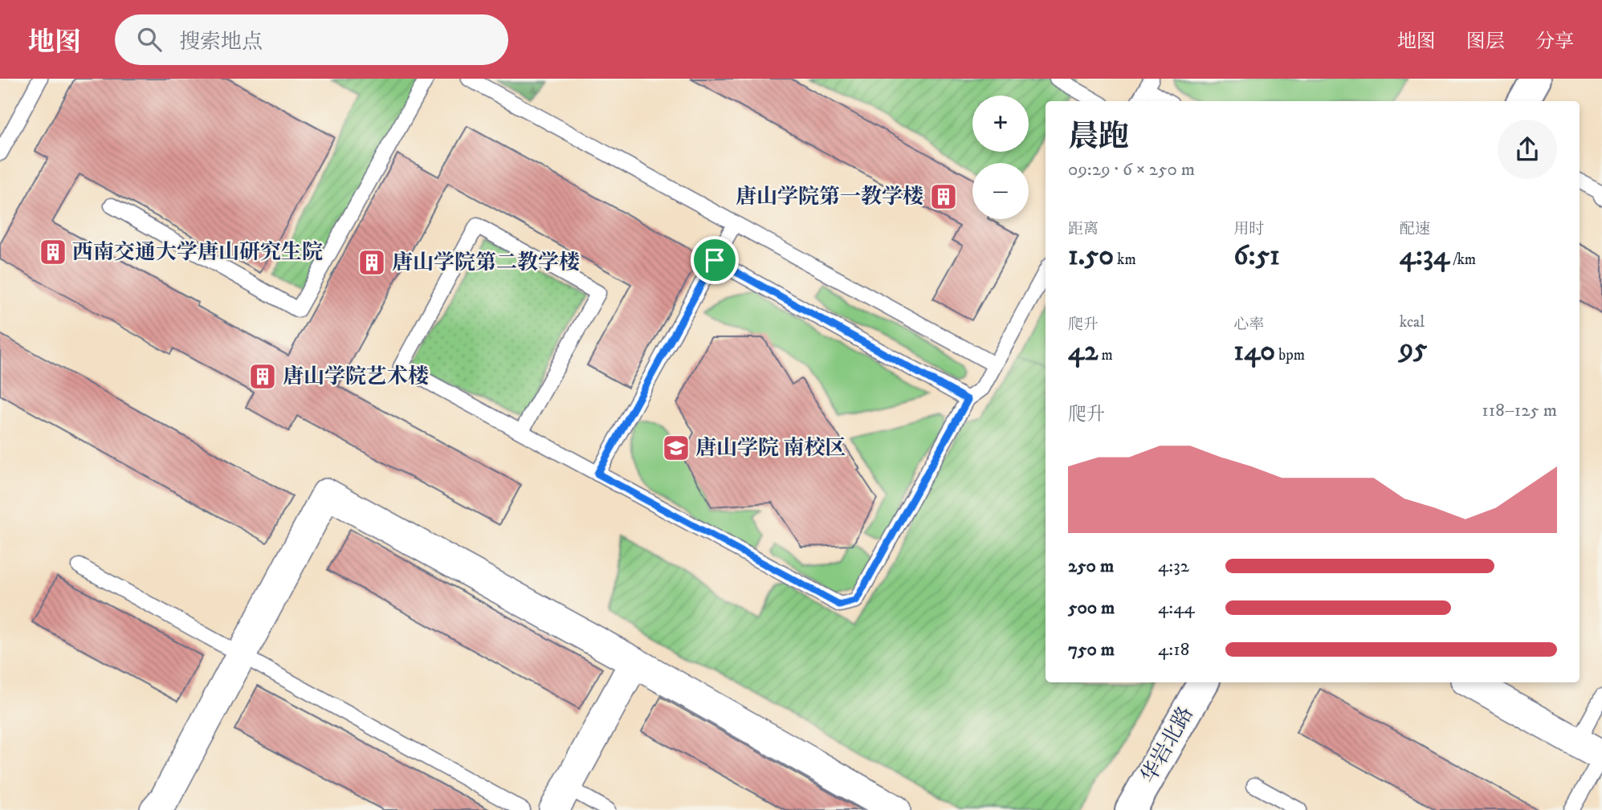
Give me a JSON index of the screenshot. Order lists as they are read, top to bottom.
{
  "streets": {
    "street": ["华岩北路"]
  },
  "places": {
    "building": [
      "唐山学院第一教学楼",
      "西南交通大学唐山研究生院",
      "唐山学院第二教学楼",
      "唐山学院艺术楼"
    ],
    "school or university": ["唐山学院 南校区"]
  },
  "page": {
    "header": "地图",
    "search": "搜索地点",
    "nav": ["地图", "图层", "分享"],
    "map_buttons": ["+", "−"],
    "heading": ["晨跑", "09:29 · 6 × 250 m"],
    "stats": [
      ["距离", "1.50 km"],
      ["用时", "6:51"],
      ["配速", "4:34 /km"],
      ["爬升", "42 m"],
      ["心率", "140 bpm"],
      ["kcal", "95"]
    ],
    "chart": ["爬升", "118–125 m"],
    "list": [
      {
        "name": "250 m",
        "note": "4:32"
      },
      {
        "name": "500 m",
        "note": "4:44"
      },
      {
        "name": "750 m",
        "note": "4:18"
      }
    ]
  }
}
